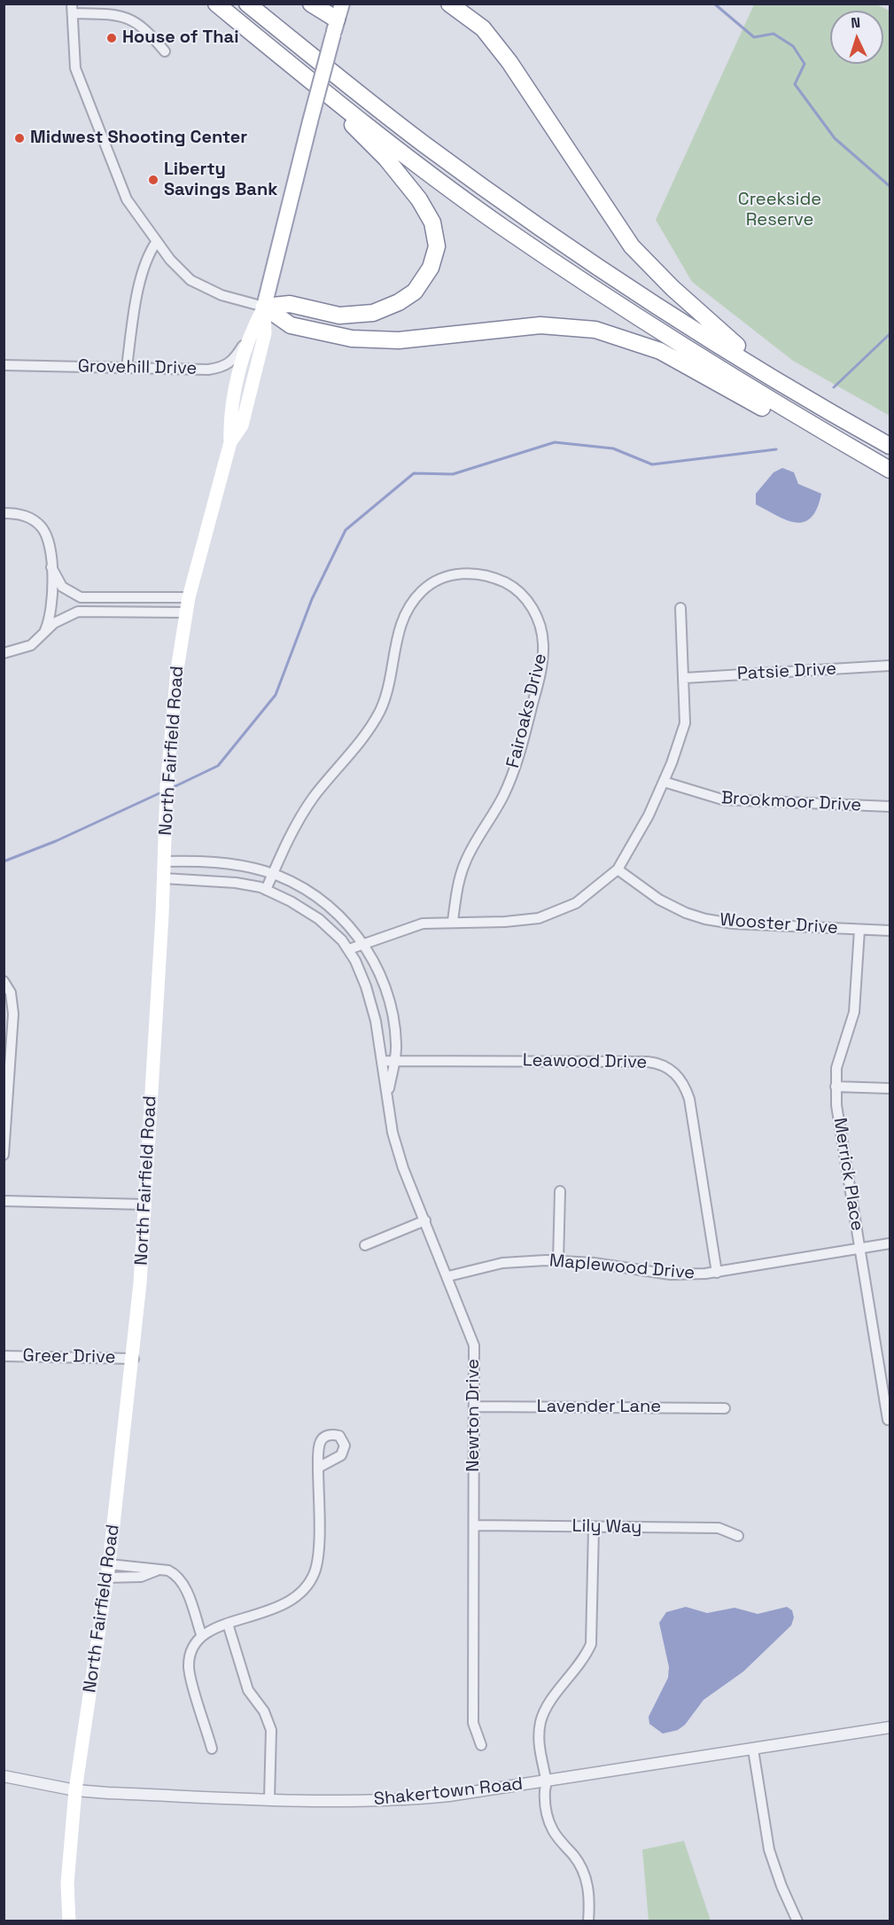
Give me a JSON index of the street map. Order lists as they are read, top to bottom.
{
  "streets": {
    "main road": ["North Fairfield Road"],
    "street": [
      "Grovehill Drive",
      "Patsie Drive",
      "Fairoaks Drive",
      "Brookmoor Drive",
      "Wooster Drive",
      "Leawood Drive",
      "Merrick Place",
      "Maplewood Drive",
      "Greer Drive",
      "Lavender Lane",
      "Newton Drive",
      "Lily Way",
      "Shakertown Road"
    ]
  },
  "crossings": [
    ["Grovehill Drive", "North Fairfield Road"],
    ["Fairoaks Drive", "Newton Drive"],
    ["North Fairfield Road", "Greer Drive"],
    ["North Fairfield Road", "Newton Drive"],
    ["North Fairfield Road", "Shakertown Road"],
    ["Wooster Drive", "Merrick Place"],
    ["Leawood Drive", "Maplewood Drive"],
    ["Leawood Drive", "Newton Drive"],
    ["Merrick Place", "Maplewood Drive"],
    ["Maplewood Drive", "Newton Drive"],
    ["Lavender Lane", "Newton Drive"],
    ["Newton Drive", "Lily Way"]
  ],
  "parks": ["Creekside Reserve"],
  "places": ["House of Thai", "Midwest Shooting Center", "Liberty Savings Bank"],
  "north": "top"
}
